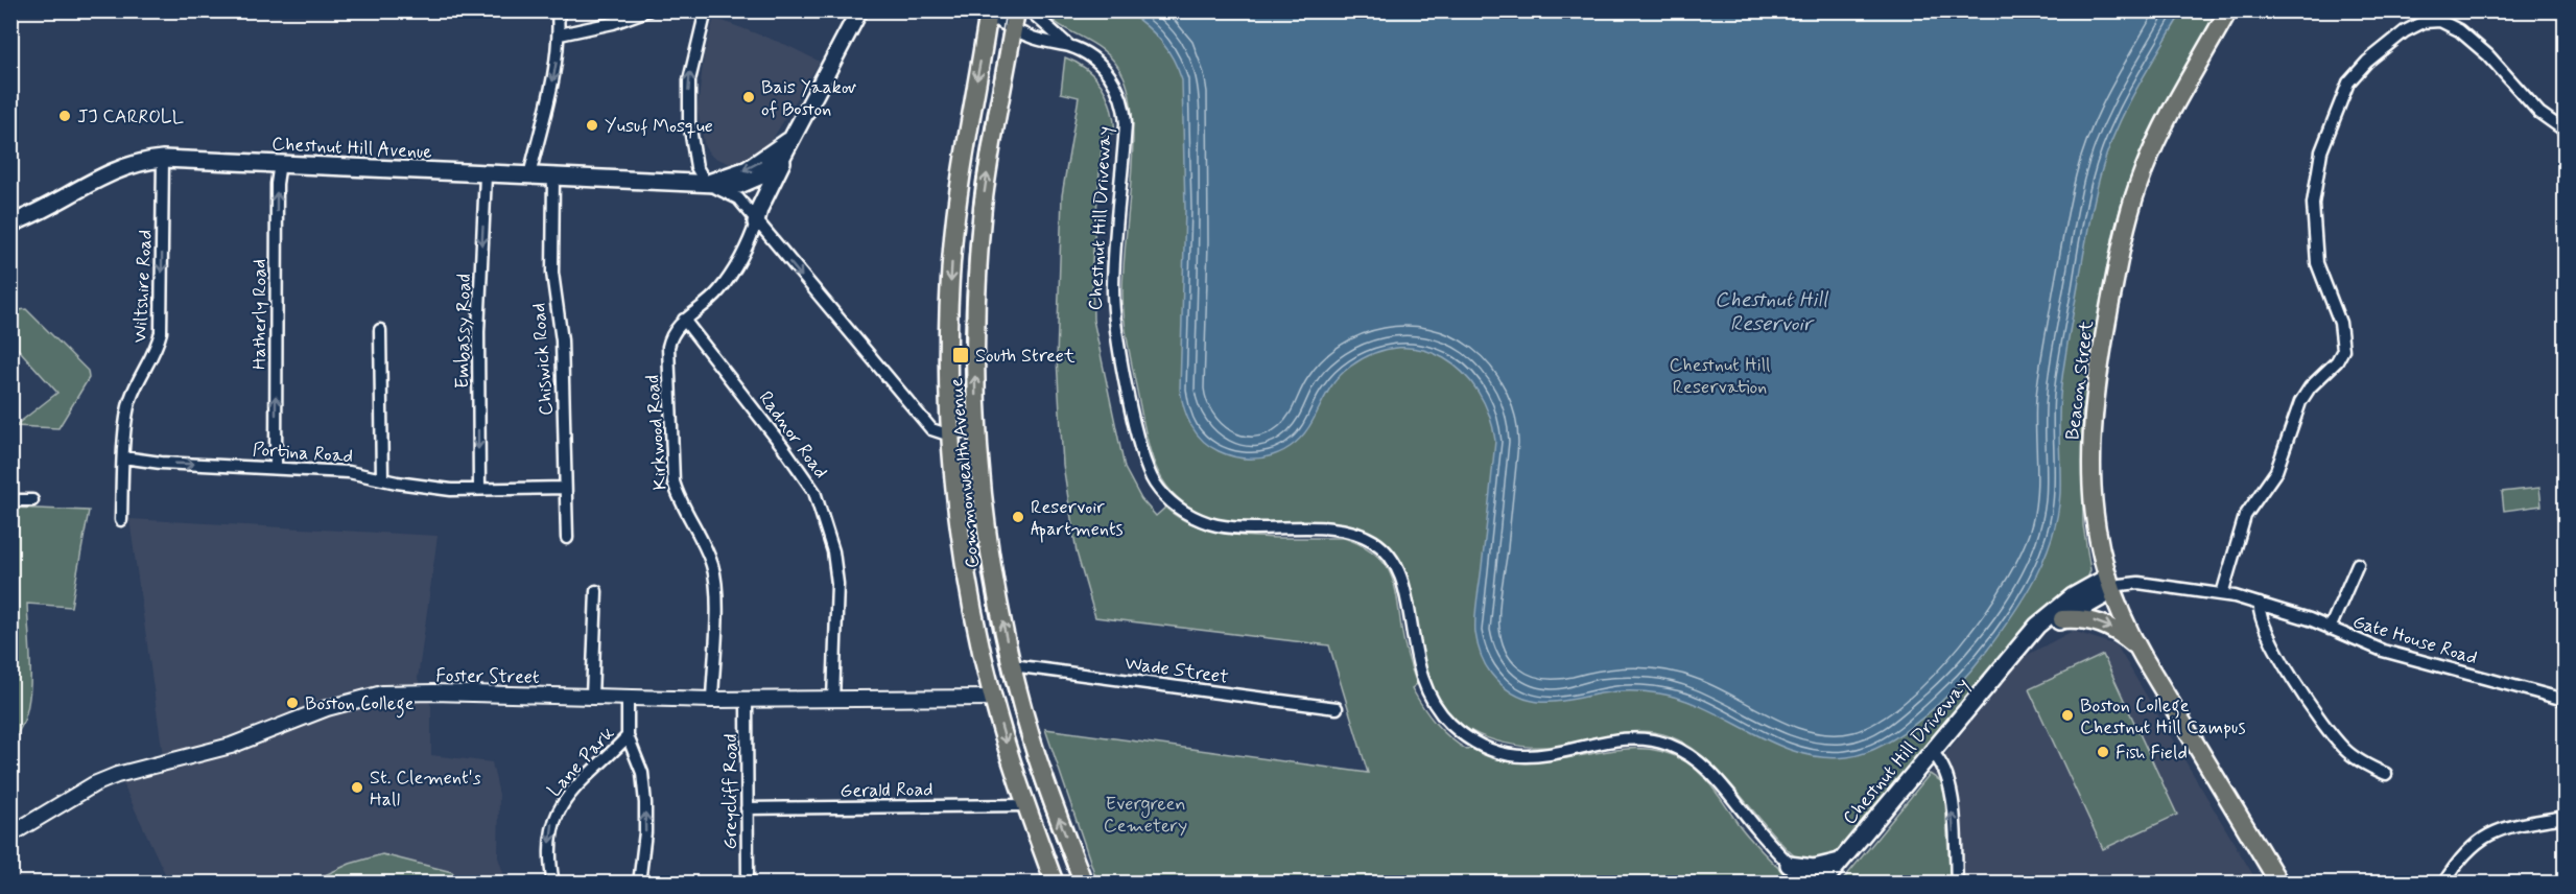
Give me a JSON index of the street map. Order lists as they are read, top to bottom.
{
  "streets": {
    "main road": [
      "Chestnut Hill Avenue",
      "Chestnut Hill Driveway",
      "Beacon Street",
      "Commonwealth Avenue"
    ],
    "street": [
      "Wiltshire Road",
      "Hatherly Road",
      "Embassy Road",
      "Chiswick Road",
      "Kirkwood Road",
      "Radnor Road",
      "Portina Road",
      "Gate House Road",
      "Wade Street",
      "Foster Street",
      "Lane Park",
      "Gerald Road",
      "Greycliff Road"
    ]
  },
  "crossings": [
    ["Chestnut Hill Avenue", "Wiltshire Road"],
    ["Chestnut Hill Avenue", "Hatherly Road"],
    ["Chestnut Hill Avenue", "Embassy Road"],
    ["Chestnut Hill Avenue", "Chiswick Road"],
    ["Chestnut Hill Driveway", "Beacon Street"],
    ["Chestnut Hill Driveway", "Commonwealth Avenue"],
    ["Chestnut Hill Driveway", "Gate House Road"],
    ["Wiltshire Road", "Portina Road"],
    ["Hatherly Road", "Portina Road"],
    ["Embassy Road", "Portina Road"],
    ["Chiswick Road", "Portina Road"],
    ["Beacon Street", "Gate House Road"],
    ["Kirkwood Road", "Radnor Road"],
    ["Kirkwood Road", "Foster Street"],
    ["Radnor Road", "Foster Street"],
    ["Commonwealth Avenue", "Wade Street"],
    ["Commonwealth Avenue", "Foster Street"],
    ["Commonwealth Avenue", "Gerald Road"],
    ["Foster Street", "Lane Park"],
    ["Foster Street", "Greycliff Road"],
    ["Gerald Road", "Greycliff Road"]
  ],
  "one_way": ["Wiltshire Road", "Hatherly Road"],
  "water": ["Chestnut Hill Reservoir"],
  "parks": ["Chestnut Hill Reservation", "Evergreen Cemetery"],
  "places": {
    "other": [
      "Bais Yaakov of Boston",
      "JJ CARROLL",
      "Yusuf Mosque",
      "Reservoir Apartments",
      "Boston College",
      "Boston College Chestnut Hill Campus",
      "Fish Field",
      "St. Clement's Hall"
    ],
    "transit": ["South Street"]
  }
}
